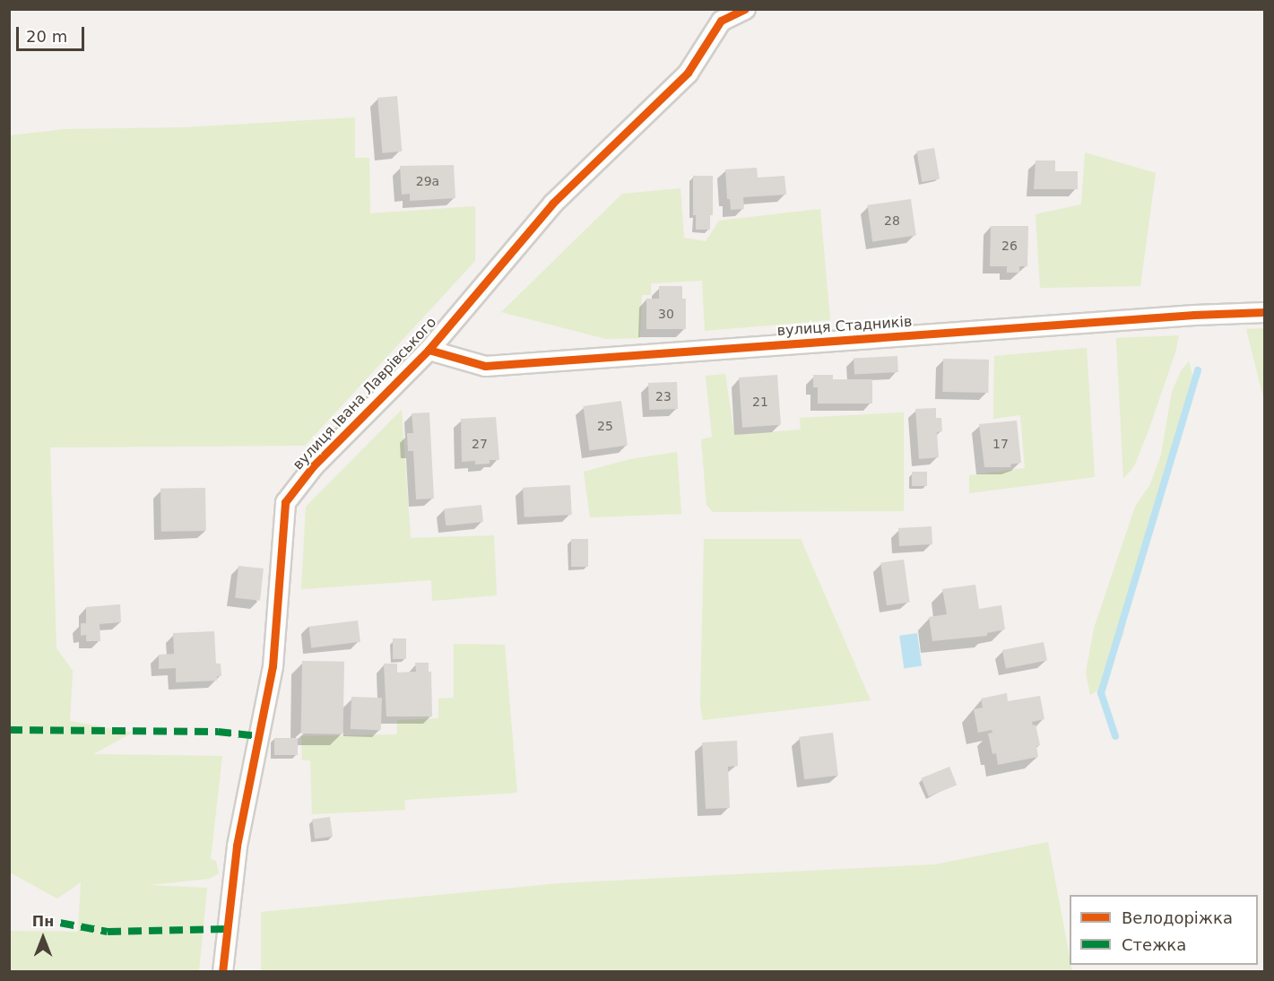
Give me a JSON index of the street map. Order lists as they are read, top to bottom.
{
  "streets": {
    "street": ["вулиця Стадників", "вулиця Івана Лаврівського"]
  },
  "crossings": [
    ["вулиця Стадників", "вулиця Івана Лаврівського"]
  ],
  "house_numbers": [
    "29а",
    "28",
    "26",
    "30",
    "23",
    "21",
    "25",
    "27",
    "17"
  ],
  "legend": ["Велодоріжка", "Стежка"],
  "scale_bar": "20 m",
  "north": "top"
}
